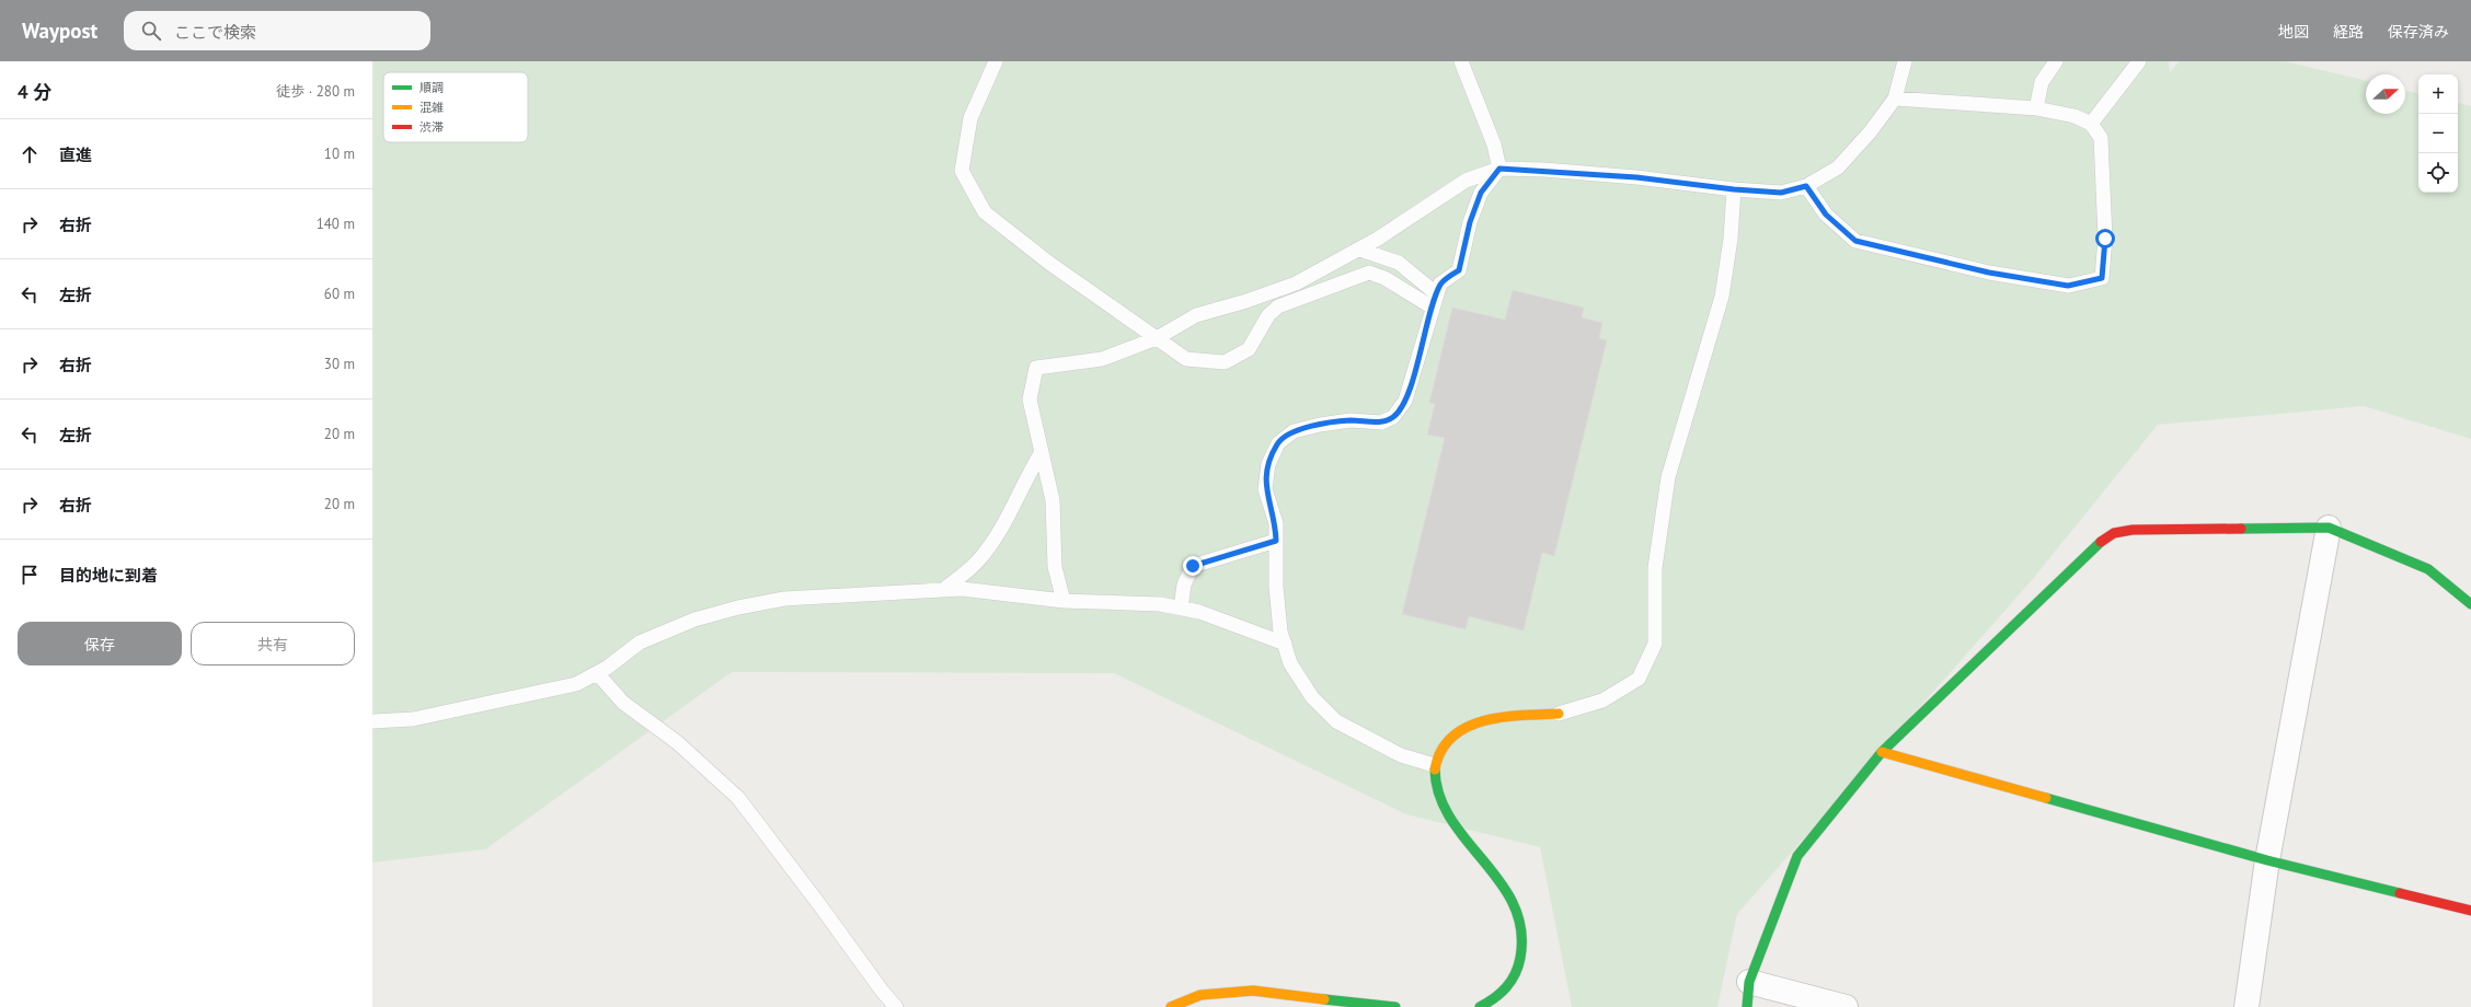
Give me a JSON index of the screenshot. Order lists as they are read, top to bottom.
{
  "legend": ["順調", "混雑", "渋滞"],
  "north": "right",
  "page": {
    "header": "Waypost",
    "search": "ここで検索",
    "nav": ["地図", "経路", "保存済み"],
    "heading": ["4 分", "徒歩 · 280 m"],
    "map_buttons": ["+", "−"],
    "list": [
      ["直進", "10 m"],
      ["右折", "140 m"],
      ["左折", "60 m"],
      ["右折", "30 m"],
      ["左折", "20 m"],
      ["右折", "20 m"],
      "目的地に到着"
    ],
    "buttons": ["保存", "共有"]
  }
}
